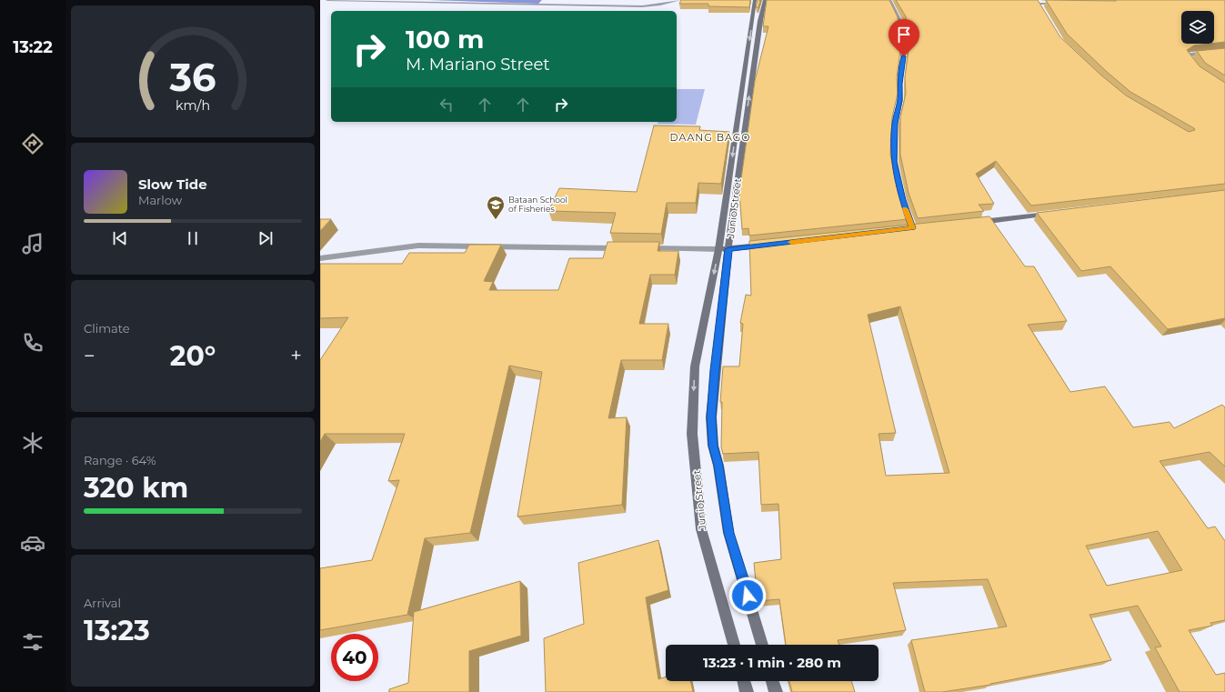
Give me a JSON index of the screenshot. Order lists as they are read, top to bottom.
{
  "streets": {
    "street": ["Junio Street"]
  },
  "districts": ["DAANG BAGO"],
  "places": {
    "school or university": ["Bataan School of Fisheries"]
  },
  "page": {
    "tabs": "13:22",
    "turn": ["100 m", "M. Mariano Street"],
    "song": ["Slow Tide", "Marlow"],
    "tile": [
      "Climate",
      ["Range · 64%", "320 km"],
      ["Arrival", "13:23"]
    ],
    "heat": ["−", "20°", "+"],
    "limit": "40",
    "trip": "13:23 · 1 min · 280 m",
    "gauge": ["36", "km/h"]
  }
}
